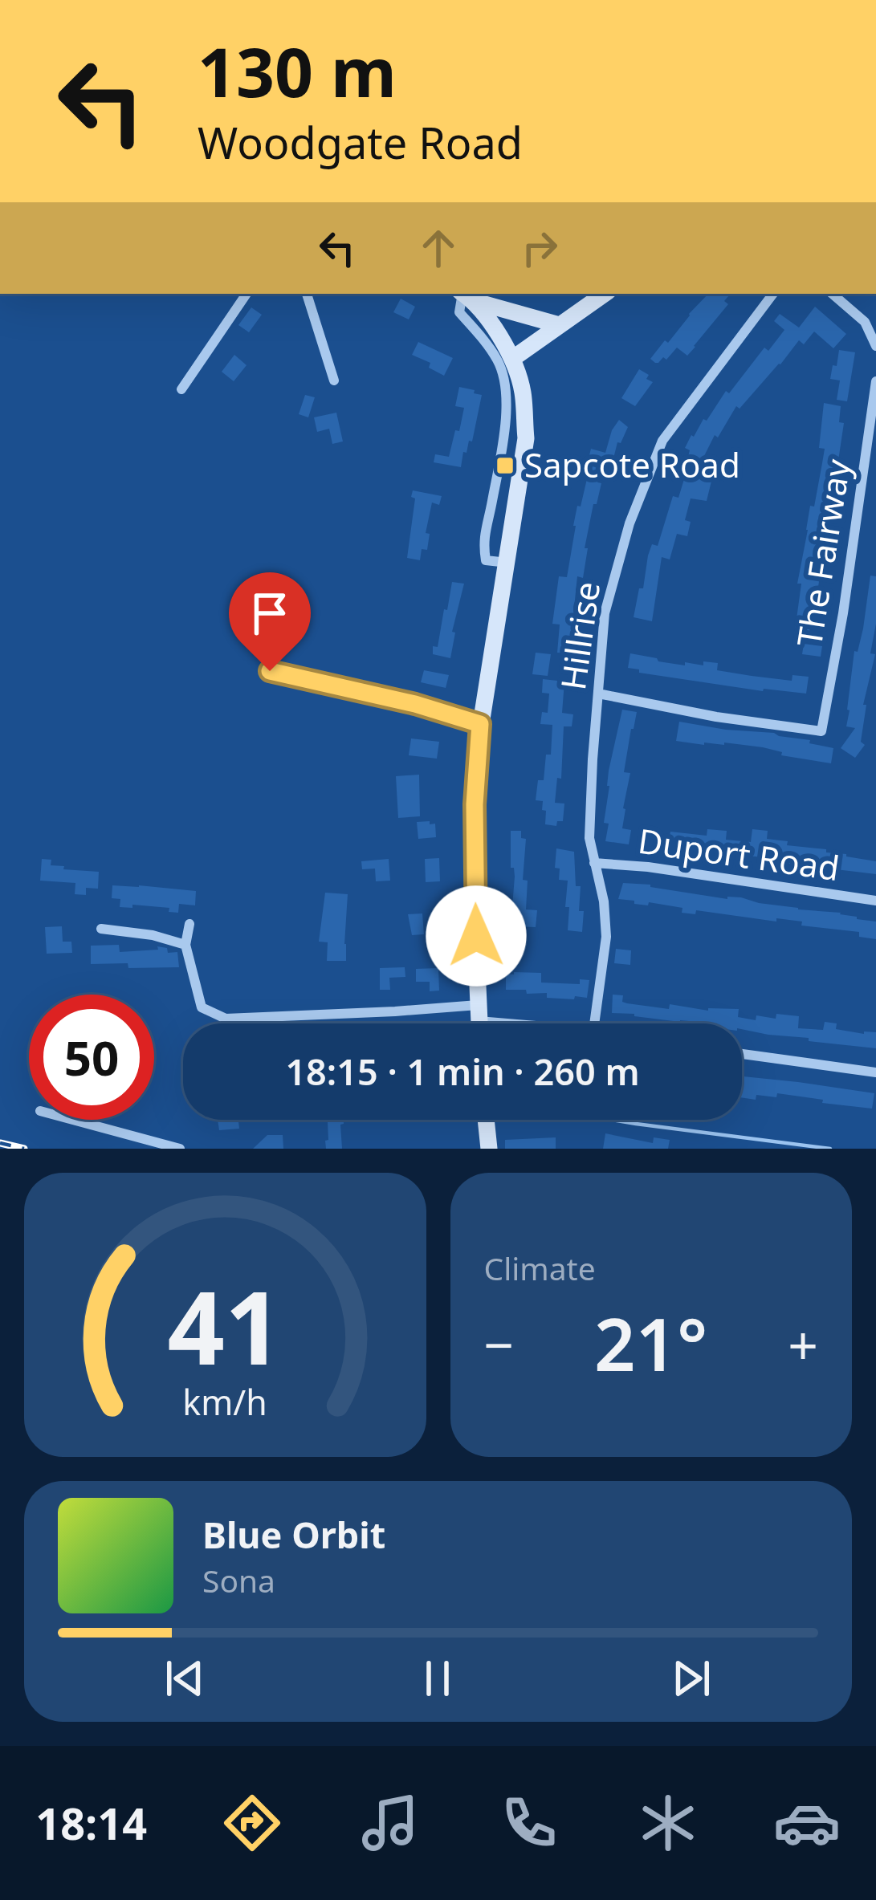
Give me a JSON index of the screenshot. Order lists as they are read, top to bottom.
{
  "streets": {
    "street": ["The Fairway", "Hillrise", "Duport Road"]
  },
  "crossings": [
    ["The Fairway", "Hillrise"],
    ["Hillrise", "Duport Road"]
  ],
  "places": {
    "transit": ["Sapcote Road"]
  },
  "page": {
    "turn": ["130 m", "Woodgate Road"],
    "limit": "50",
    "trip": "18:15 · 1 min · 260 m",
    "tile": "Climate",
    "heat": ["−", "21°", "+"],
    "song": ["Blue Orbit", "Sona"],
    "tabs": "18:14",
    "gauge": ["41", "km/h"]
  }
}
